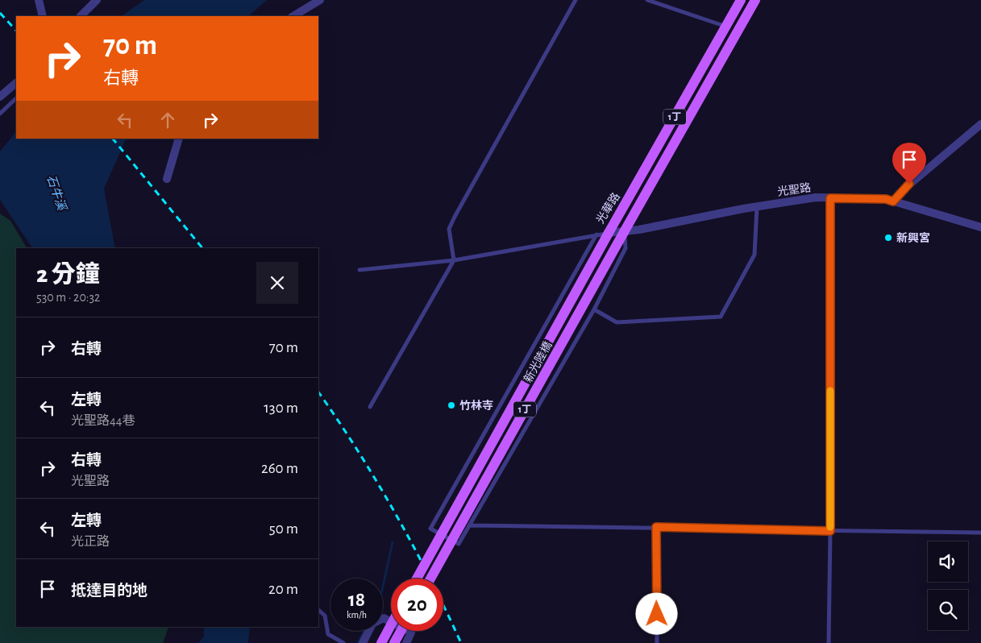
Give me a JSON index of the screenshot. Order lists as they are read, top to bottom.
{
  "streets": {
    "main road": ["1丁", "光華路", "新光陸橋"],
    "street": ["光聖路"]
  },
  "crossings": [
    ["1丁", "光聖路"],
    ["1丁", "新光陸橋"],
    ["光聖路", "光華路"],
    ["光聖路", "新光陸橋"],
    ["光華路", "新光陸橋"]
  ],
  "water": ["石牛溪"],
  "places": ["新興宮", "竹林寺"],
  "page": {
    "turn": ["70 m", "右轉"],
    "heading": ["2 分鐘", "530 m · 20:32"],
    "list": [
      {
        "name": "右轉",
        "value": "70 m"
      },
      {
        "name": "左轉",
        "note": "光聖路44巷",
        "value": "130 m"
      },
      {
        "name": "右轉",
        "note": "光聖路",
        "value": "260 m"
      },
      {
        "name": "左轉",
        "note": "光正路",
        "value": "50 m"
      },
      {
        "name": "抵達目的地",
        "value": "20 m"
      }
    ],
    "speed": "18 km/h",
    "limit": "20"
  }
}
